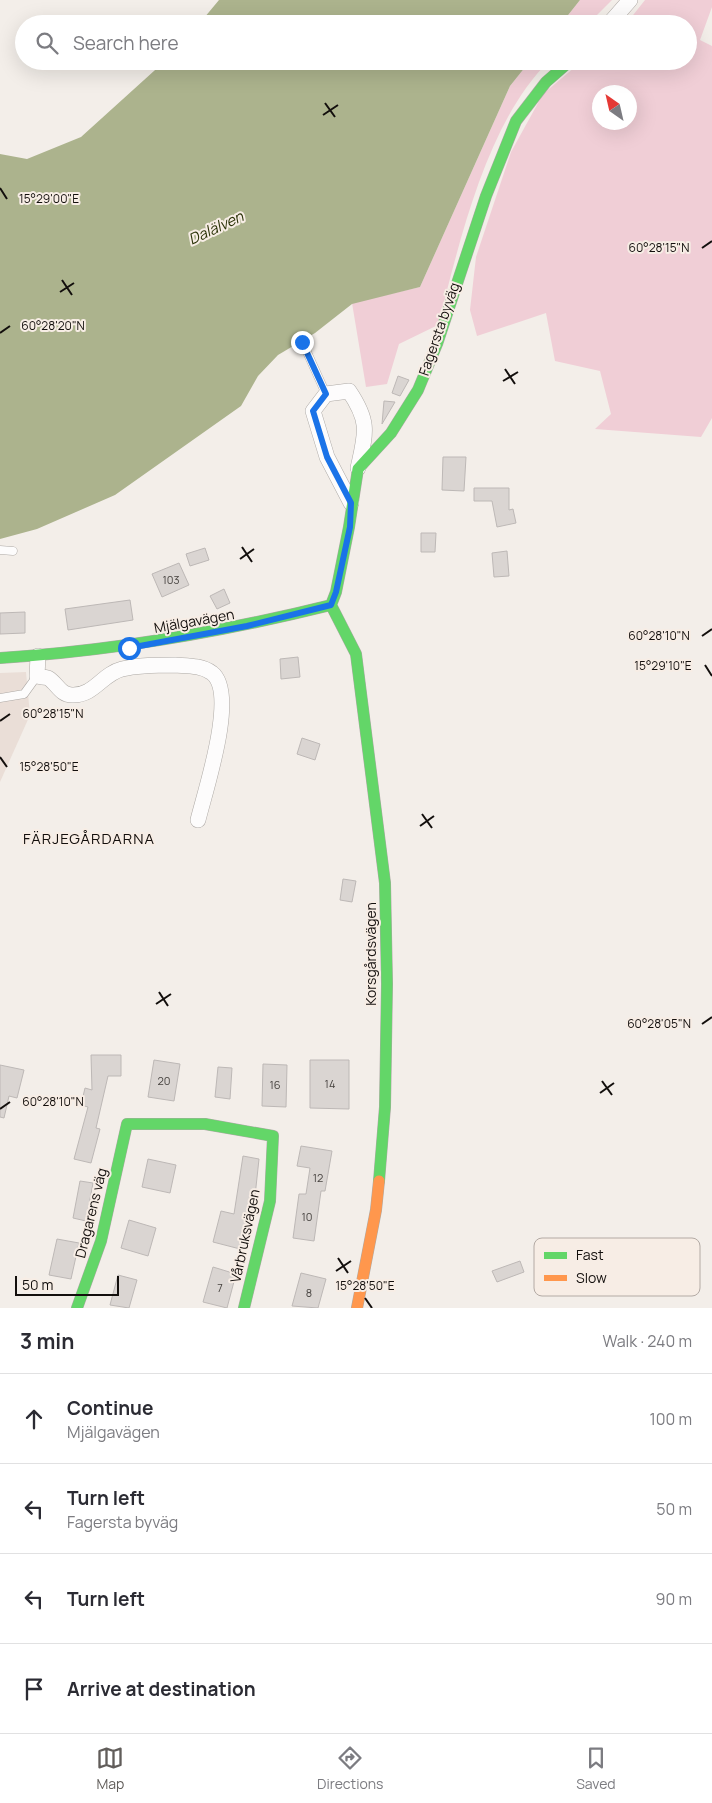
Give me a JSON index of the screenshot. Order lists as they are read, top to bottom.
{
  "streets": {
    "street": [
      "Fagersta byväg",
      "Mjälgavägen",
      "Korsgårdsvägen",
      "Dragarens väg",
      "Vårbruksvägen"
    ]
  },
  "crossings": [
    ["Mjälgavägen", "Korsgårdsvägen"],
    ["Dragarens väg", "Vårbruksvägen"]
  ],
  "districts": ["FÄRJEGÅRDARNA"],
  "water": ["Dalälven"],
  "house_numbers": [
    "103",
    "20",
    "14",
    "16",
    "12",
    "10",
    "7",
    "8"
  ],
  "legend": ["Fast", "Slow"],
  "scale_bar": "50 m",
  "north": "top left",
  "page": {
    "search": "Search here",
    "scale": "50 m",
    "heading": ["3 min", "Walk · 240 m"],
    "list": [
      ["Continue", "Mjälgavägen", "100 m"],
      ["Turn left", "Fagersta byväg", "50 m"],
      ["Turn left", "90 m"],
      "Arrive at destination"
    ],
    "nav": ["Map", "Directions", "Saved"]
  },
  "coordinates": [
    "15°29'00\"E",
    "60°28'15\"N",
    "60°28'20\"N",
    "60°28'10\"N",
    "15°29'10\"E",
    "15°28'50\"E",
    "60°28'05\"N"
  ]
}
